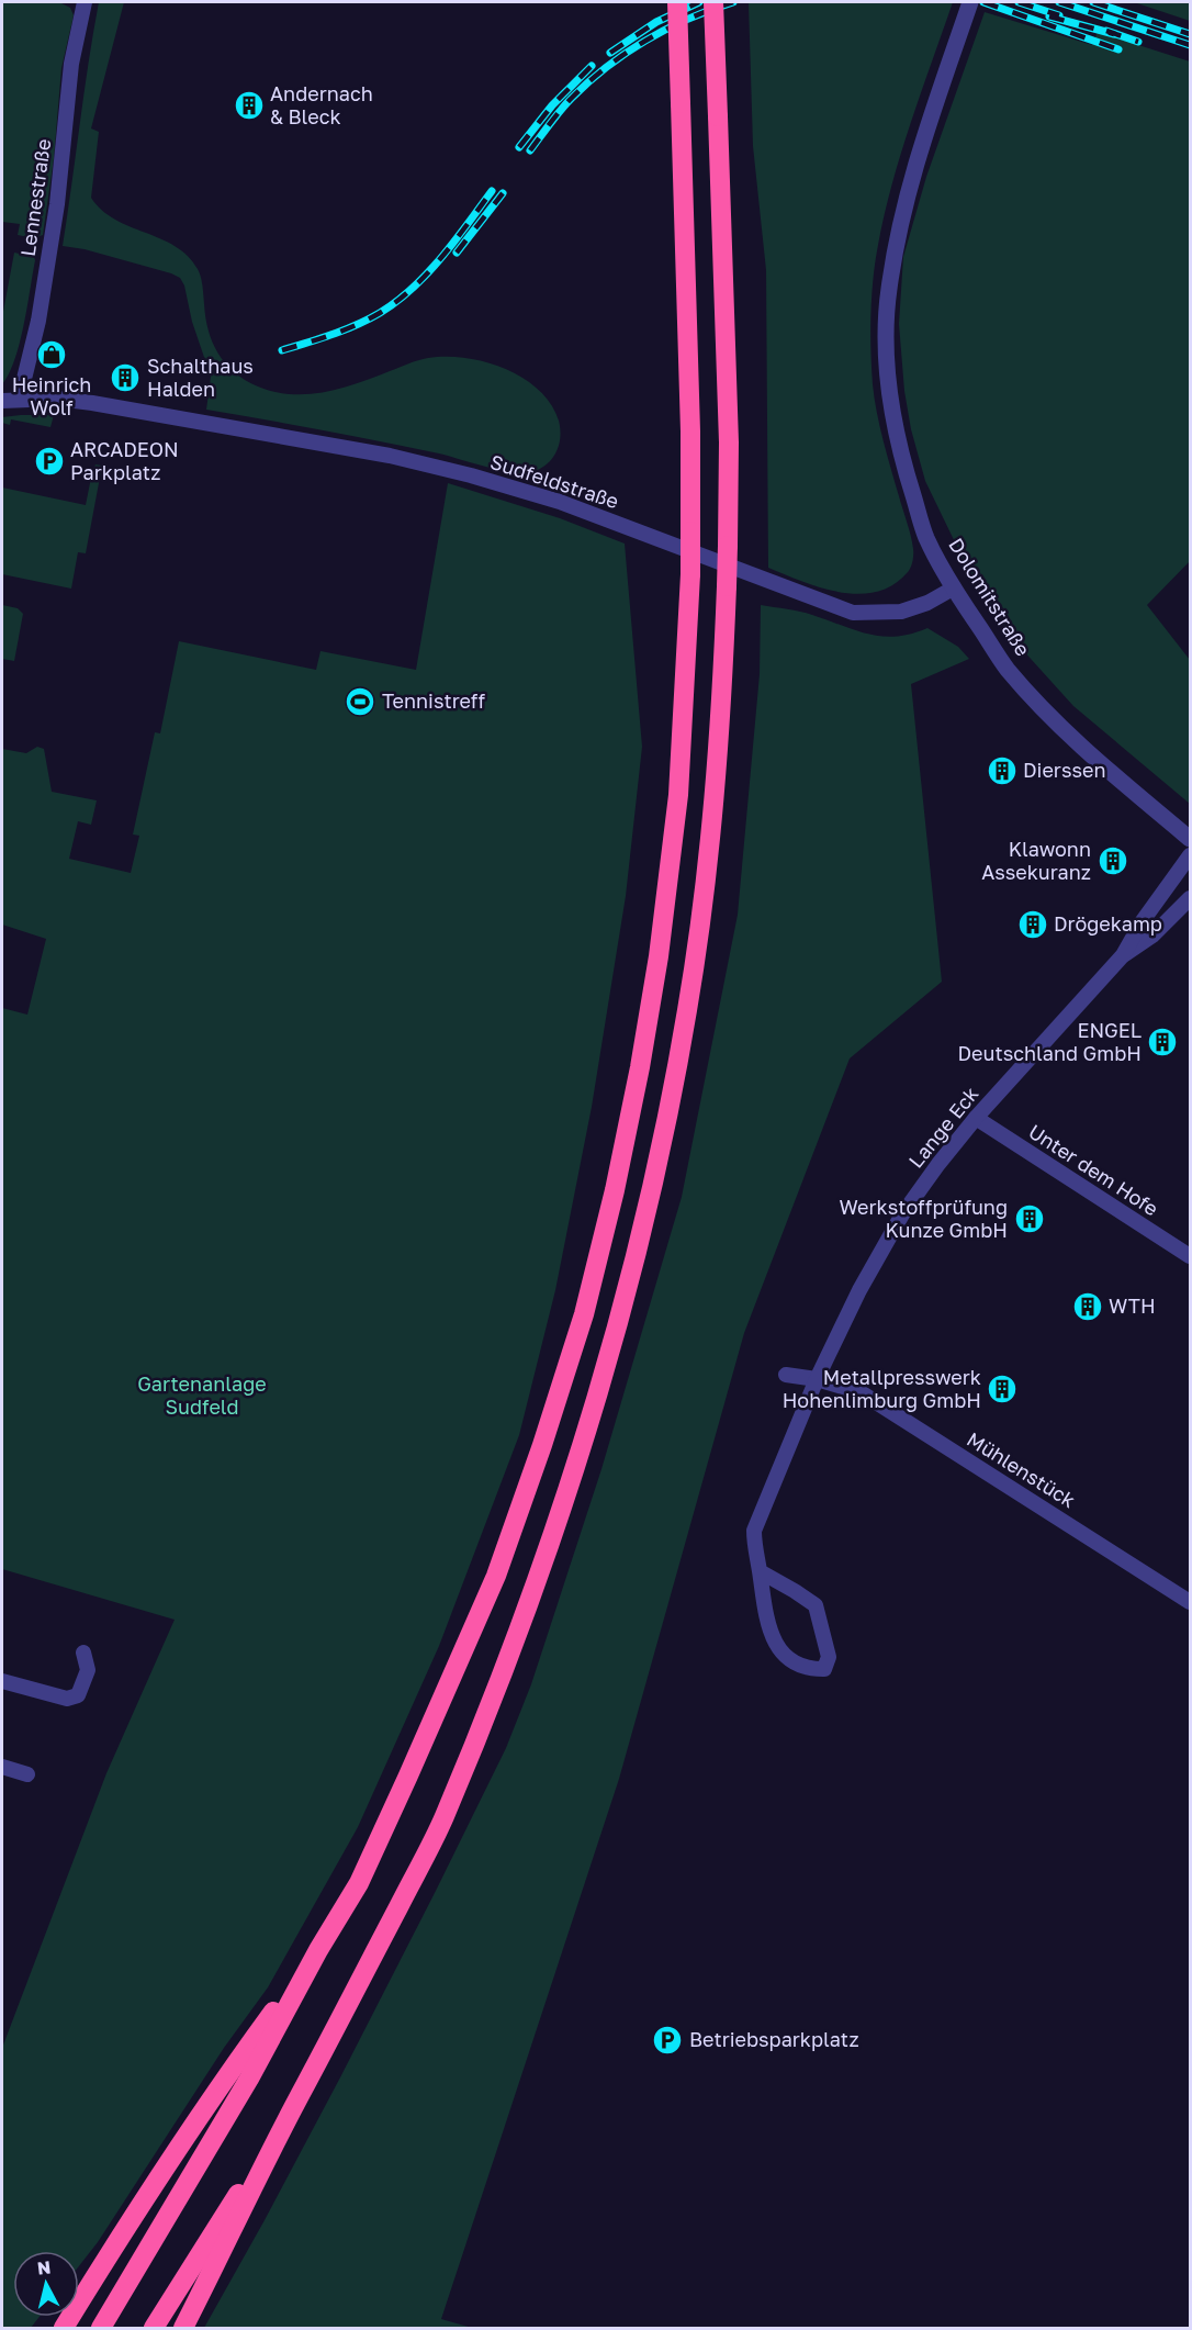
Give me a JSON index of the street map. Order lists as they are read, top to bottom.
{
  "streets": {
    "street": [
      "Lennestraße",
      "Sudfeldstraße",
      "Dolomitstraße",
      "Lange Eck",
      "Unter dem Hofe",
      "Mühlenstück"
    ]
  },
  "crossings": [
    ["Lennestraße", "Sudfeldstraße"],
    ["Sudfeldstraße", "Dolomitstraße"],
    ["Lange Eck", "Unter dem Hofe"],
    ["Lange Eck", "Mühlenstück"]
  ],
  "parks": ["Gartenanlage Sudfeld"],
  "places": {
    "building": [
      "Andernach & Bleck",
      "Schalthaus Halden",
      "Dierssen",
      "Klawonn Assekuranz",
      "Drögekamp",
      "ENGEL Deutschland GmbH",
      "Werkstoffprüfung Kunze GmbH",
      "WTH",
      "Metallpresswerk Hohenlimburg GmbH"
    ],
    "shop": ["Heinrich Wolf"],
    "parking": ["ARCADEON Parkplatz", "Betriebsparkplatz"],
    "sports": ["Tennistreff"]
  },
  "north": "top"
}
